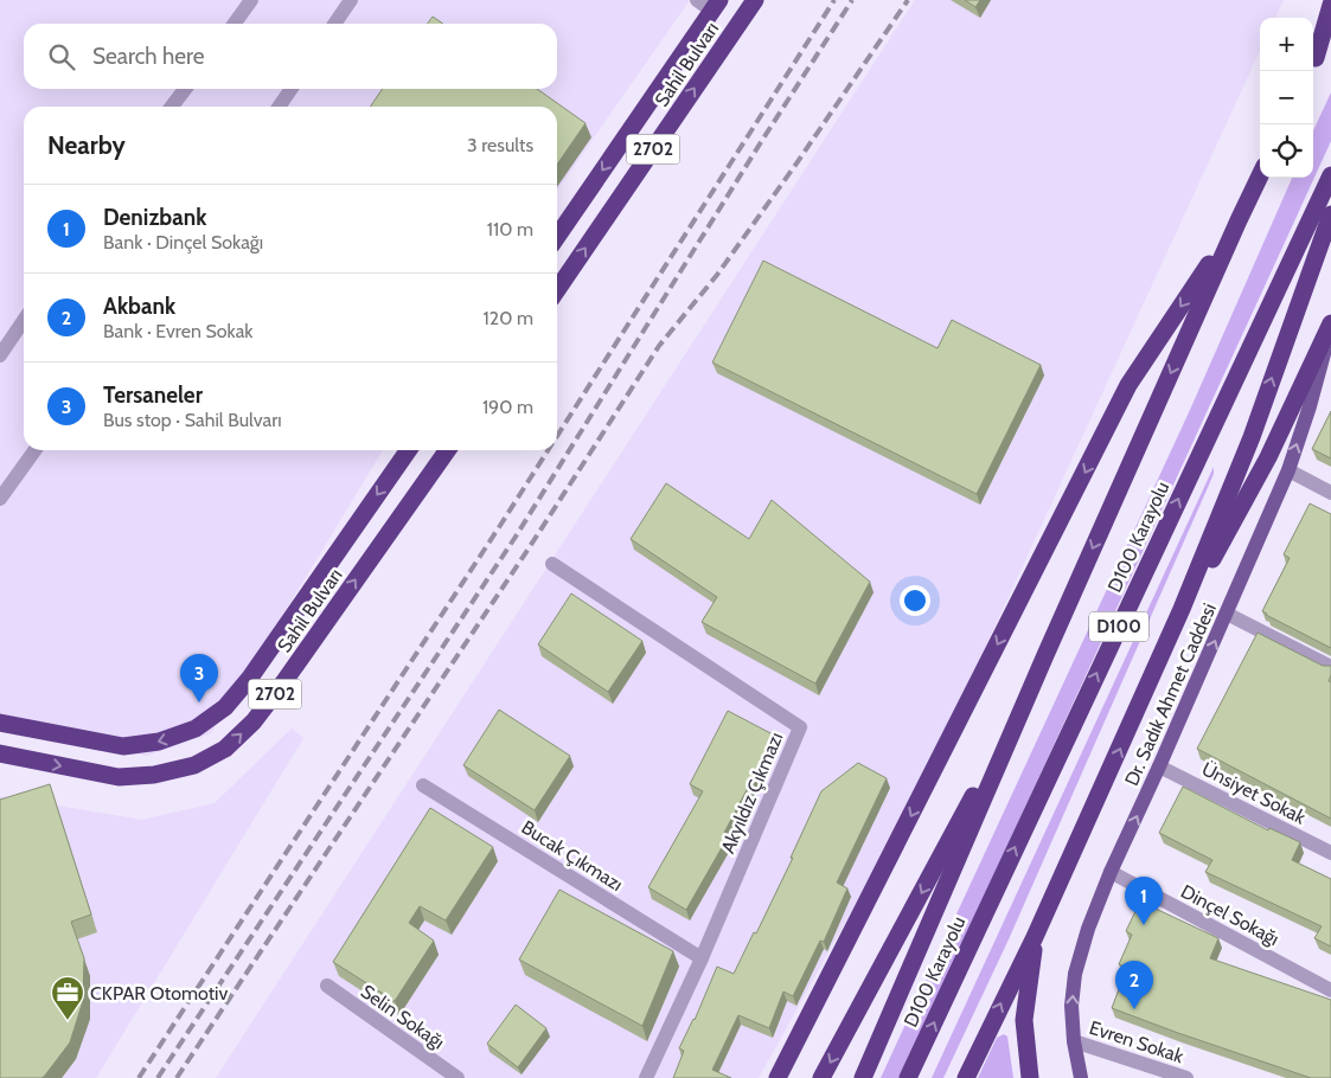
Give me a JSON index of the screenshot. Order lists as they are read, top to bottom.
{
  "streets": {
    "highway": [
      "Sahil Bulvarı",
      "2702",
      "D100 Karayolu",
      "D100"
    ],
    "main road": ["Dr. Sadık Ahmet Caddesi"],
    "street": [
      "Akyıldız Çıkmazı",
      "Ünsiyet Sokak",
      "Bucak Çıkmazı",
      "Dinçel Sokağı",
      "Selin Sokağı",
      "Evren Sokak"
    ]
  },
  "crossings": [
    ["Dr. Sadık Ahmet Caddesi", "Ünsiyet Sokak"],
    ["Dr. Sadık Ahmet Caddesi", "Dinçel Sokağı"],
    ["Dr. Sadık Ahmet Caddesi", "Evren Sokak"],
    ["Akyıldız Çıkmazı", "Bucak Çıkmazı"]
  ],
  "one_way": ["Dr. Sadık Ahmet Caddesi"],
  "places": {
    "office": ["CKPAR Otomotiv"]
  },
  "page": {
    "map_buttons": ["+", "−"],
    "search": "Search here",
    "heading": ["Nearby", "3 results"],
    "list": [
      {
        "mark": "1",
        "name": "Denizbank",
        "note": "Bank · Dinçel Sokağı",
        "value": "110 m"
      },
      {
        "mark": "2",
        "name": "Akbank",
        "note": "Bank · Evren Sokak",
        "value": "120 m"
      },
      {
        "mark": "3",
        "name": "Tersaneler",
        "note": "Bus stop · Sahil Bulvarı",
        "value": "190 m"
      }
    ],
    "pins": ["3", "1", "2"]
  }
}
